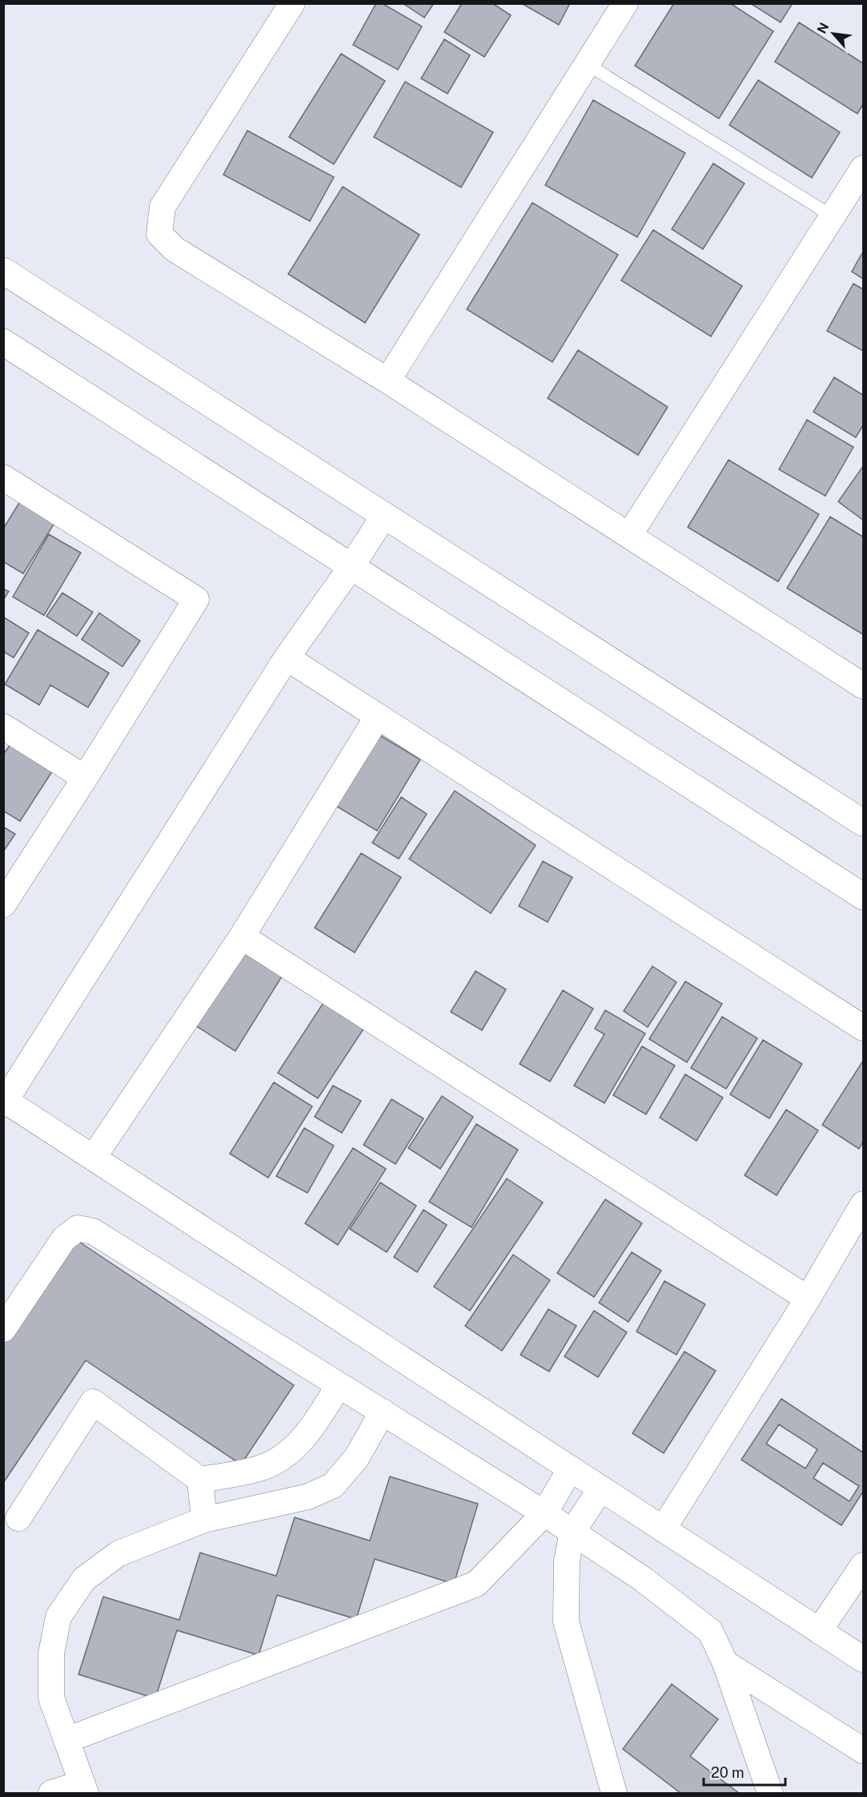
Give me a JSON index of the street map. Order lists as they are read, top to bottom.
{
  "scale_bar": "20 m",
  "north": "top left"
}
